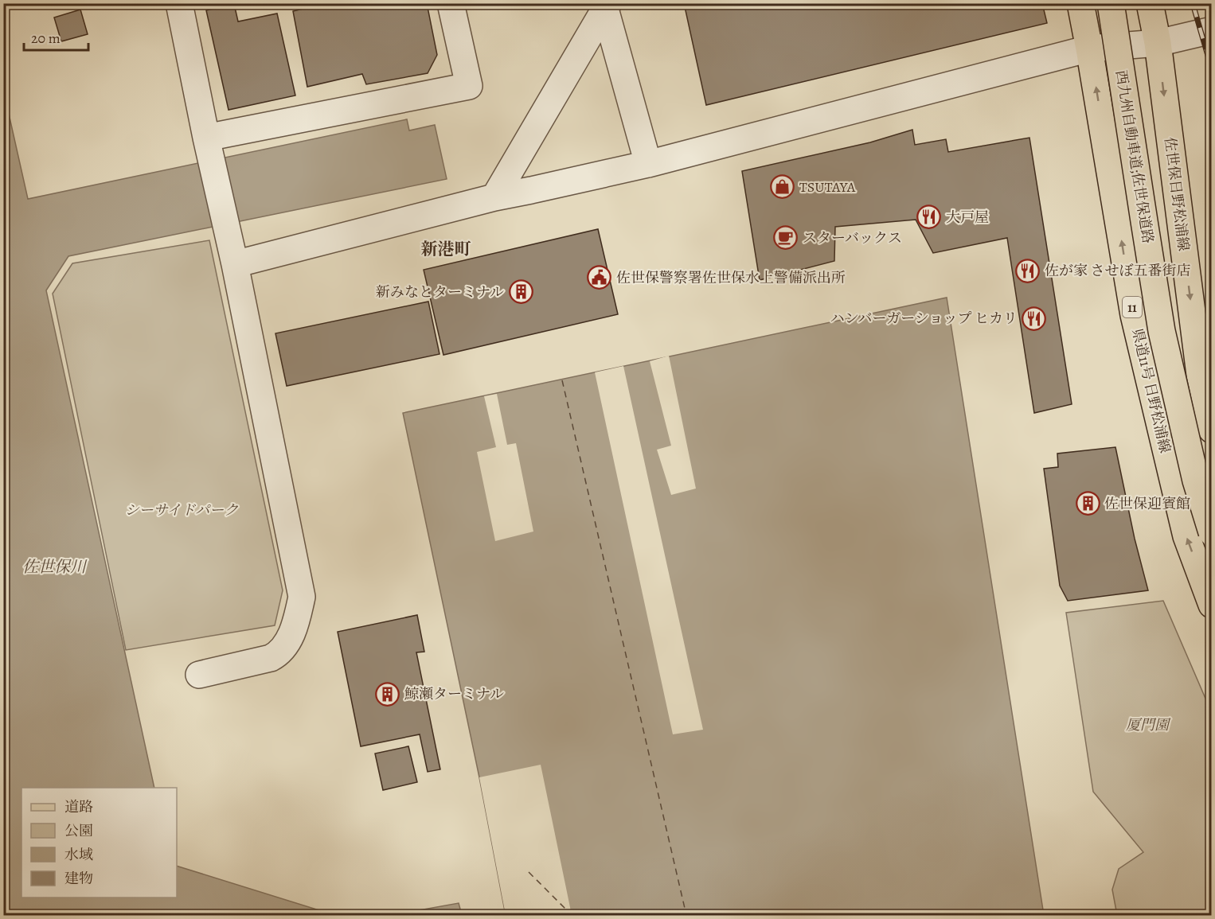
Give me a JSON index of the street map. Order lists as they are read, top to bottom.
{
  "streets": {
    "main road": [
      "西九州自動車道;佐世保道路",
      "佐世保日野松浦線",
      "11",
      "県道11号 日野松浦線"
    ]
  },
  "one_way": ["佐世保日野松浦線", "県道11号 日野松浦線"],
  "districts": ["新港町"],
  "water": ["佐世保川"],
  "parks": ["シーサイドパーク", "厦門園"],
  "places": {
    "shop": ["TSUTAYA"],
    "restaurant": ["大戸屋", "佐が家 させぼ五番街店", "ハンバーガーショップ ヒカリ"],
    "cafe": ["スターバックス"],
    "public building": ["佐世保警察署佐世保水上警備派出所"],
    "building": ["新みなとターミナル", "佐世保迎賓館", "鯨瀬ターミナル"]
  },
  "legend": [
    "道路",
    "公園",
    "水域",
    "建物"
  ],
  "scale_bar": "20 m"
}
